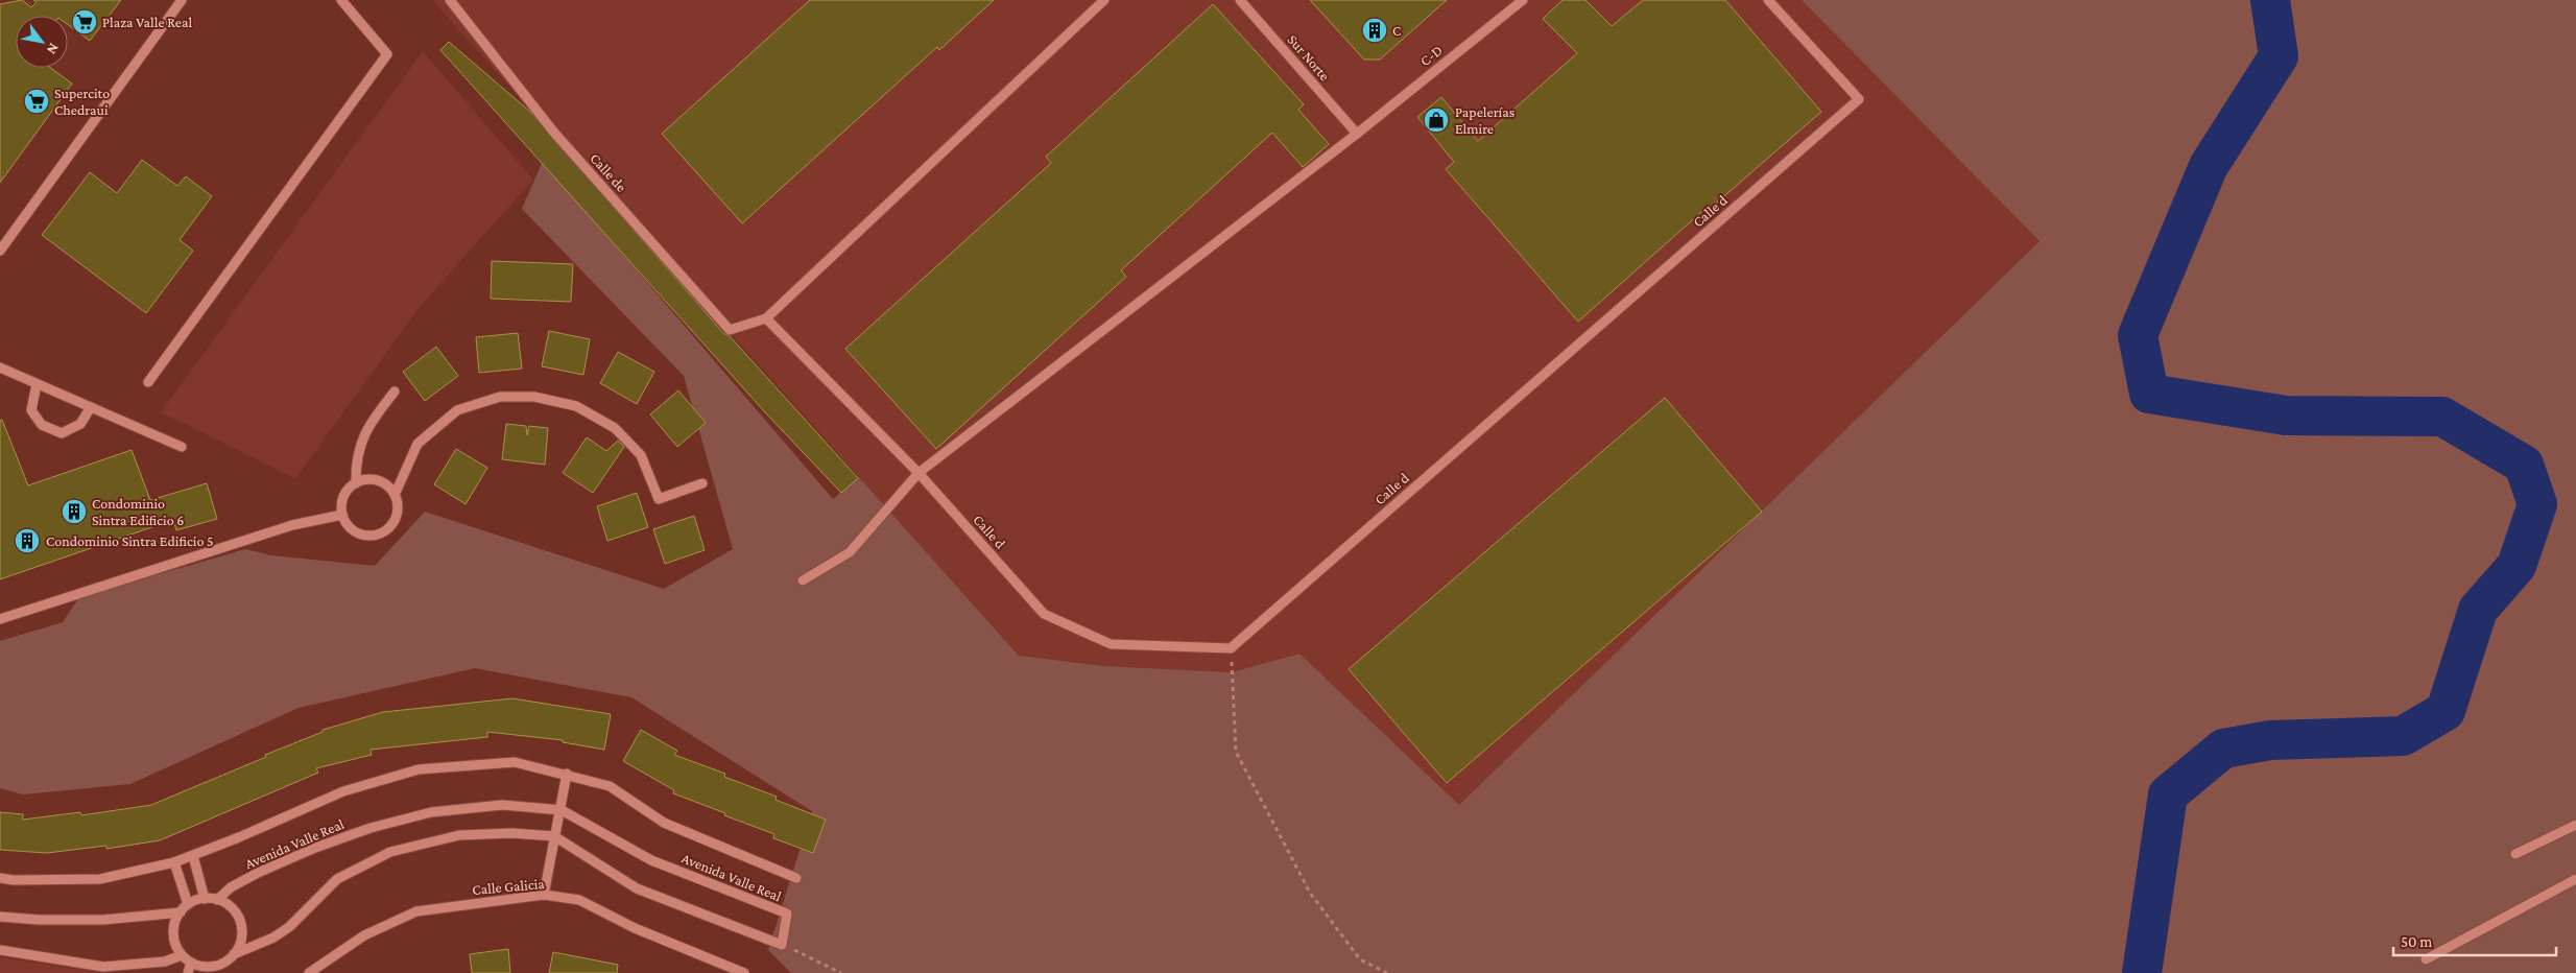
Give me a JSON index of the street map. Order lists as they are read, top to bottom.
{
  "streets": {
    "street": [
      "C-D",
      "Sur Norte",
      "Calle de",
      "Calle d",
      "Avenida Valle Real",
      "Calle Galicia"
    ]
  },
  "crossings": [
    ["C-D", "Sur Norte"],
    ["C-D", "Calle d"],
    ["Calle de", "Calle d"]
  ],
  "places": {
    "supermarket": ["Plaza Valle Real", "Supercito Chedraui"],
    "building": ["C", "Condominio Sintra Edificio 6", "Condominio Sintra Edificio 5"],
    "shop": ["Papelerías Elmire"]
  },
  "scale_bar": "50 m",
  "north": "bottom right"
}
